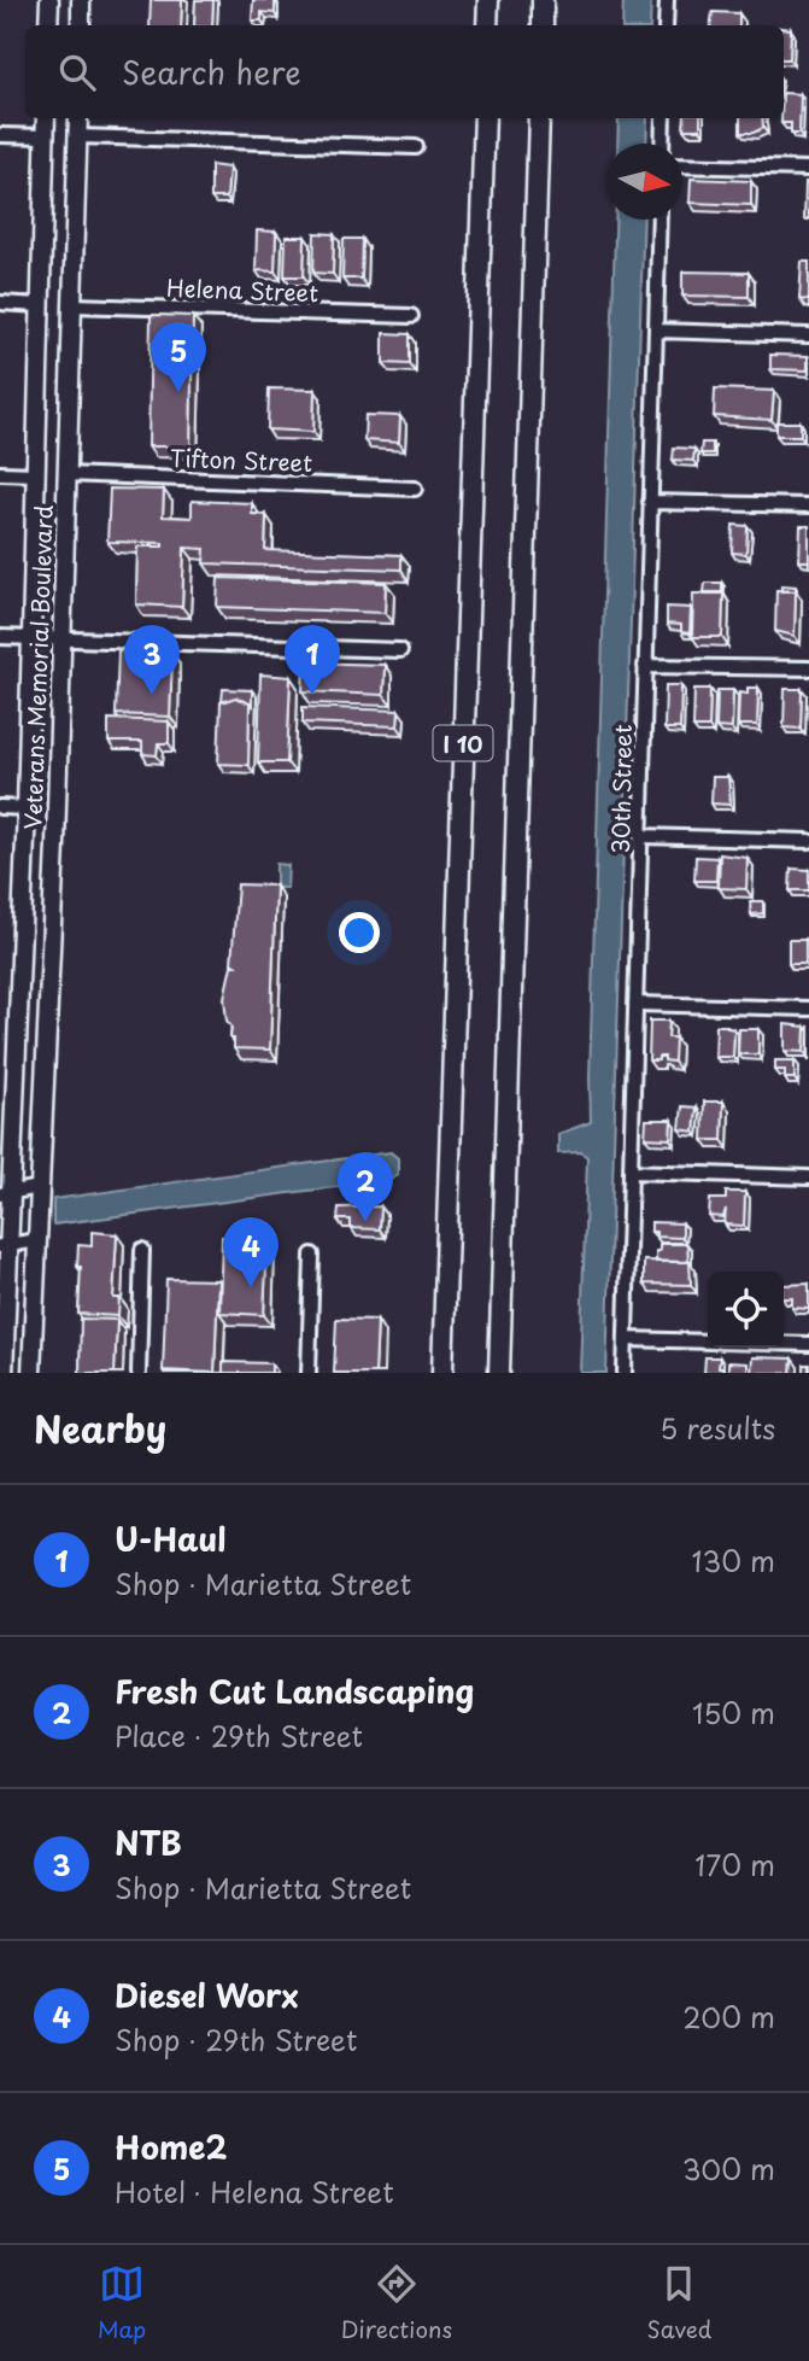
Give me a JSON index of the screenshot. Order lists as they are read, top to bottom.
{
  "streets": {
    "highway": ["I 10"],
    "main road": ["Veterans Memorial Boulevard"],
    "street": ["Helena Street", "Tifton Street", "30th Street"]
  },
  "crossings": [
    ["Helena Street", "Veterans Memorial Boulevard"],
    ["Tifton Street", "Veterans Memorial Boulevard"]
  ],
  "north": "right",
  "page": {
    "search": "Search here",
    "pins": [
      "5",
      "1",
      "3",
      "2",
      "4"
    ],
    "heading": ["Nearby", "5 results"],
    "list": [
      {
        "mark": "1",
        "name": "U-Haul",
        "note": "Shop · Marietta Street",
        "value": "130 m"
      },
      {
        "mark": "2",
        "name": "Fresh Cut Landscaping",
        "note": "Place · 29th Street",
        "value": "150 m"
      },
      {
        "mark": "3",
        "name": "NTB",
        "note": "Shop · Marietta Street",
        "value": "170 m"
      },
      {
        "mark": "4",
        "name": "Diesel Worx",
        "note": "Shop · 29th Street",
        "value": "200 m"
      },
      {
        "mark": "5",
        "name": "Home2",
        "note": "Hotel · Helena Street",
        "value": "300 m"
      }
    ],
    "nav": ["Map", "Directions", "Saved"]
  }
}
